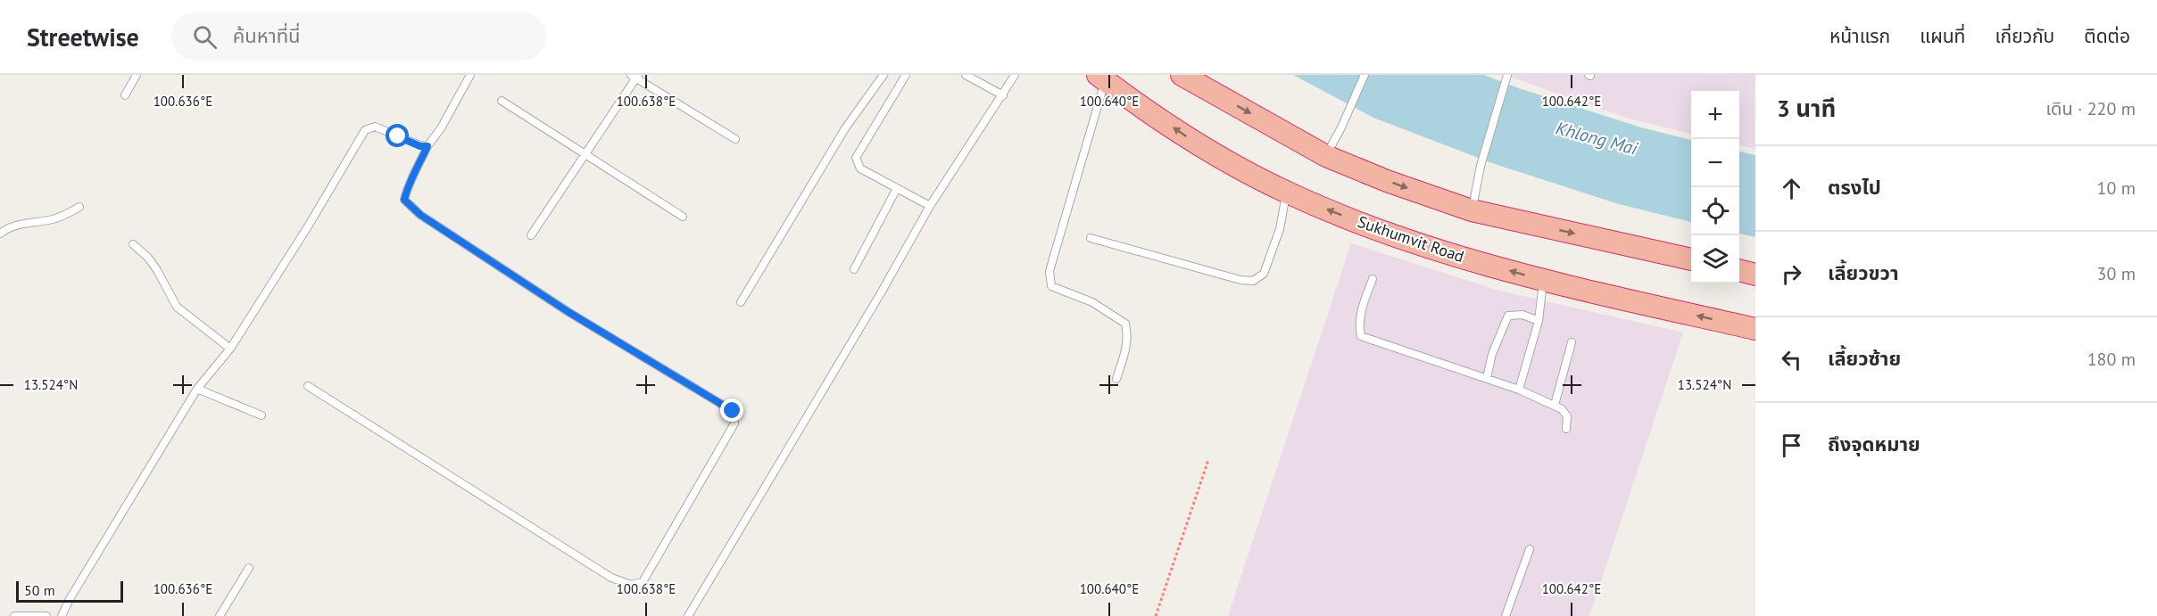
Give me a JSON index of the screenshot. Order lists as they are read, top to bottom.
{
  "streets": {
    "highway": ["Sukhumvit Road"]
  },
  "water": ["Khlong Mai"],
  "scale_bar": "50 m",
  "page": {
    "header": "Streetwise",
    "search": "ค้นหาที่นี่",
    "nav": [
      "หน้าแรก",
      "แผนที่",
      "เกี่ยวกับ",
      "ติดต่อ"
    ],
    "heading": ["3 นาที", "เดิน · 220 m"],
    "map_buttons": ["+", "−"],
    "list": [
      ["ตรงไป", "10 m"],
      ["เลี้ยวขวา", "30 m"],
      ["เลี้ยวซ้าย", "180 m"],
      "ถึงจุดหมาย"
    ],
    "scale": "50 m"
  },
  "coordinates": [
    "100.636°E",
    "100.638°E",
    "100.640°E",
    "100.642°E",
    "13.524°N"
  ]
}
